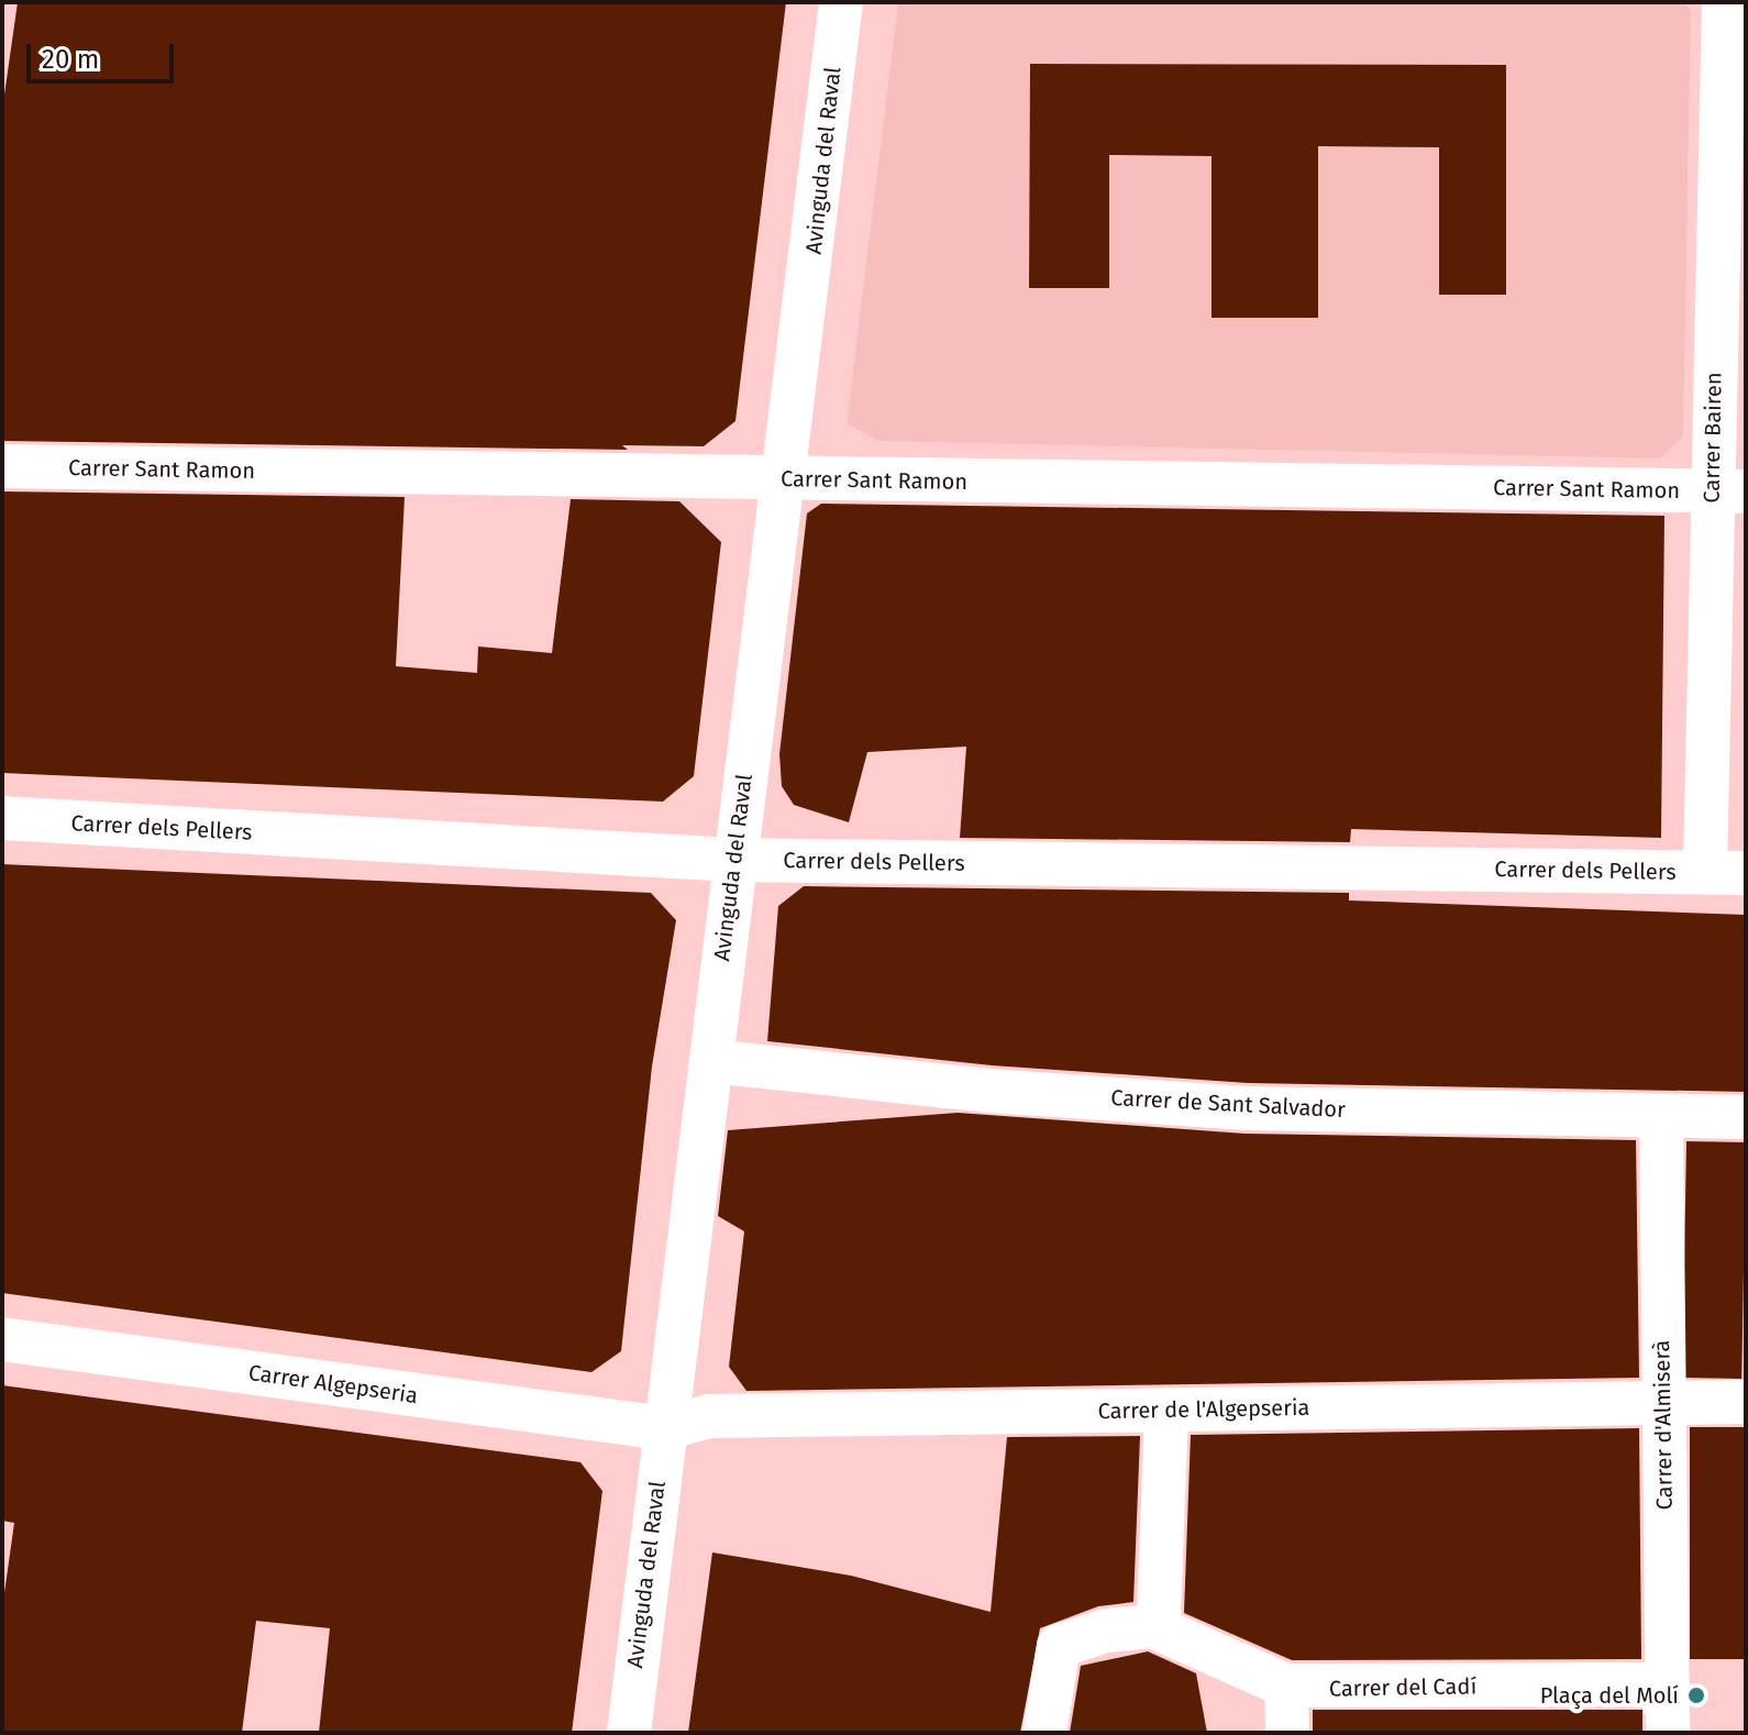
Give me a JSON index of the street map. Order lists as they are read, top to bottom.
{
  "streets": {
    "street": [
      "Avinguda del Raval",
      "Carrer Bairen",
      "Carrer Sant Ramon",
      "Carrer dels Pellers",
      "Carrer de Sant Salvador",
      "Carrer Algepseria",
      "Carrer de l'Algepseria",
      "Carrer d'Almiserà",
      "Carrer del Cadí"
    ]
  },
  "crossings": [
    ["Avinguda del Raval", "Carrer Sant Ramon"],
    ["Avinguda del Raval", "Carrer dels Pellers"],
    ["Avinguda del Raval", "Carrer de Sant Salvador"],
    ["Avinguda del Raval", "Carrer Algepseria"],
    ["Avinguda del Raval", "Carrer de l'Algepseria"],
    ["Carrer Bairen", "Carrer Sant Ramon"],
    ["Carrer Bairen", "Carrer dels Pellers"],
    ["Carrer de Sant Salvador", "Carrer d'Almiserà"],
    ["Carrer Algepseria", "Carrer de l'Algepseria"],
    ["Carrer de l'Algepseria", "Carrer d'Almiserà"],
    ["Carrer d'Almiserà", "Carrer del Cadí"]
  ],
  "places": ["Plaça del Molí"],
  "scale_bar": "20 m"
}
